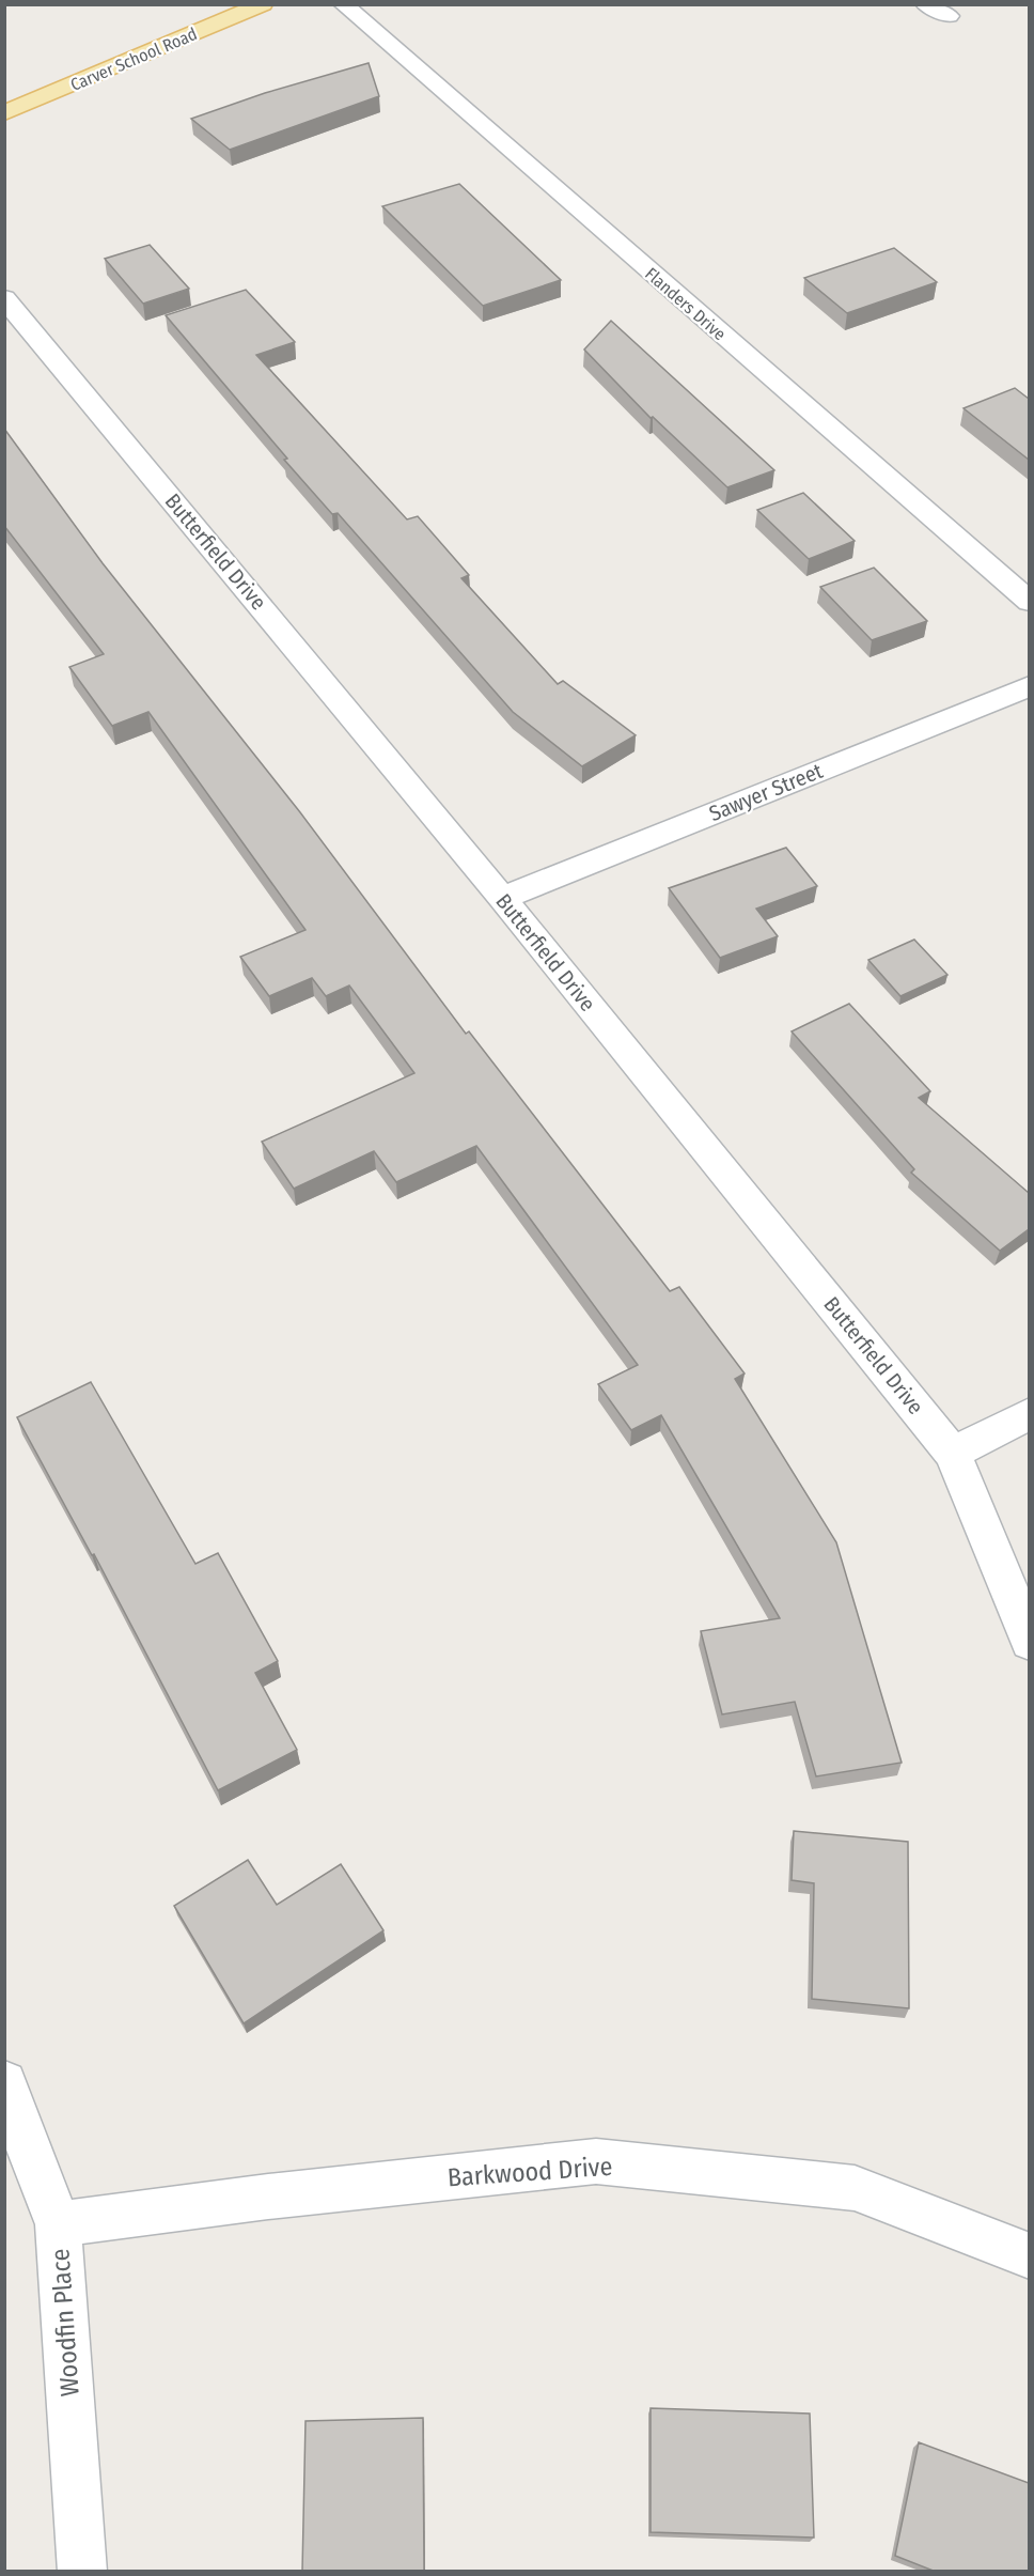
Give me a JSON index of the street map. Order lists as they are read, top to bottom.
{
  "streets": {
    "main road": ["Carver School Road"],
    "street": [
      "Flanders Drive",
      "Butterfield Drive",
      "Sawyer Street",
      "Barkwood Drive",
      "Woodfin Place"
    ]
  },
  "crossings": [
    ["Butterfield Drive", "Sawyer Street"],
    ["Barkwood Drive", "Woodfin Place"]
  ]
}
